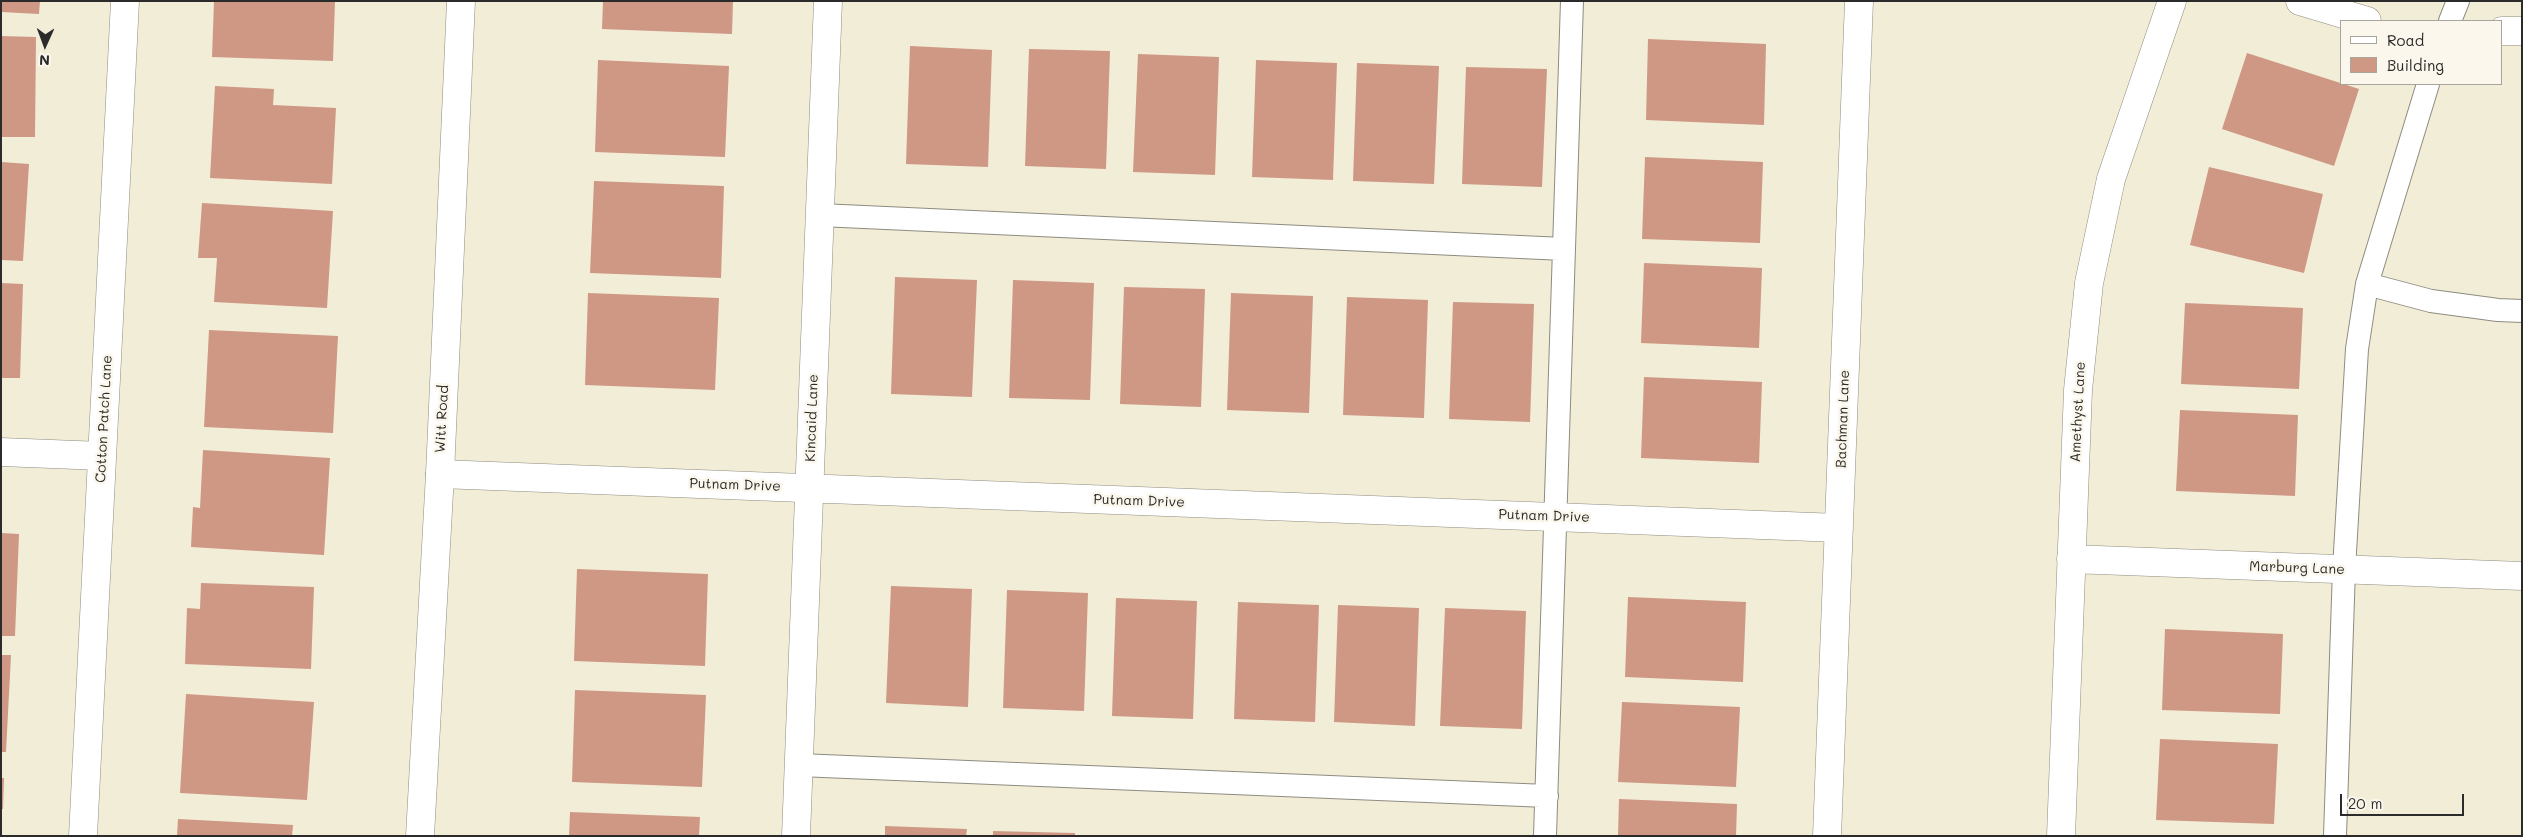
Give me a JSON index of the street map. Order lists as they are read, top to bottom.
{
  "streets": {
    "street": [
      "Amethyst Lane",
      "Kincaid Lane",
      "Cotton Patch Lane",
      "Witt Road",
      "Bachman Lane",
      "Putnam Drive",
      "Marburg Lane"
    ]
  },
  "crossings": [
    ["Amethyst Lane", "Marburg Lane"],
    ["Kincaid Lane", "Putnam Drive"],
    ["Witt Road", "Putnam Drive"],
    ["Bachman Lane", "Putnam Drive"]
  ],
  "legend": ["Road", "Building"],
  "scale_bar": "20 m",
  "north": "bottom"
}
